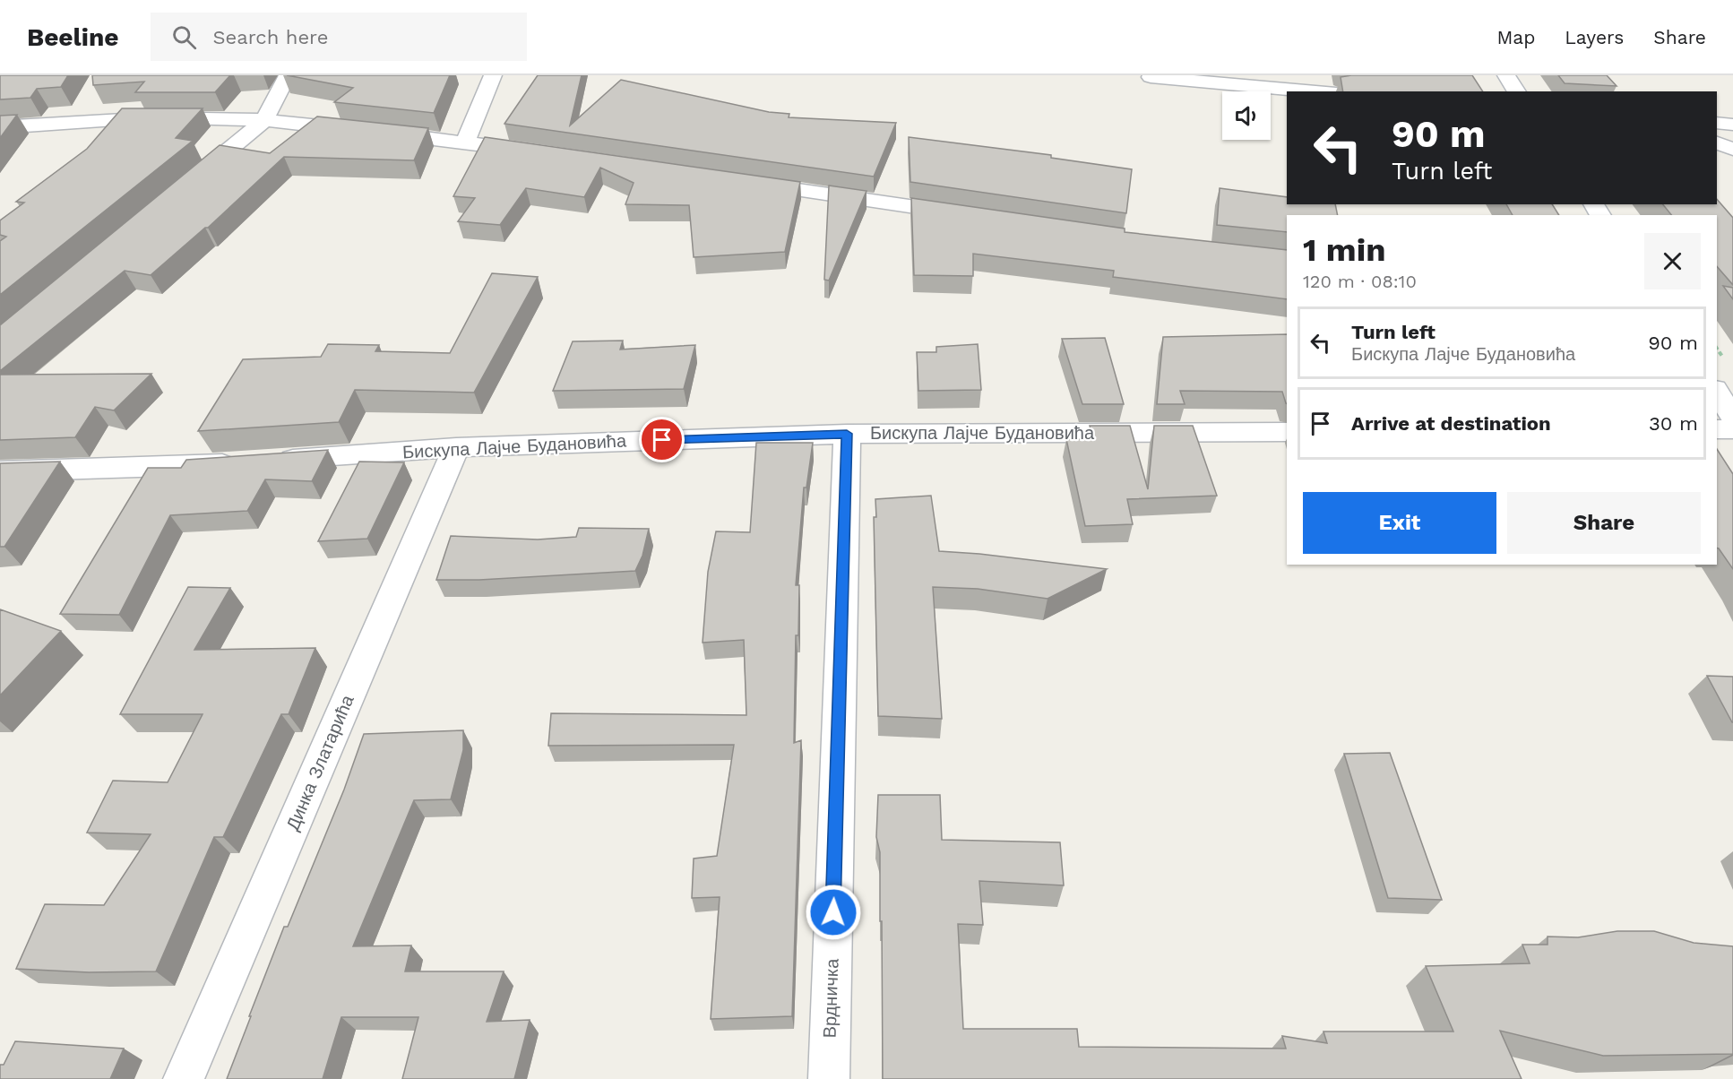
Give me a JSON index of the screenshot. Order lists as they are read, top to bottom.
{
  "streets": {
    "street": ["Бискупа Лајче Будановића", "Динка Златарића", "Врдничка"]
  },
  "crossings": [
    ["Бискупа Лајче Будановића", "Динка Златарића"],
    ["Бискупа Лајче Будановића", "Врдничка"]
  ],
  "page": {
    "header": "Beeline",
    "search": "Search here",
    "nav": ["Map", "Layers", "Share"],
    "turn": ["90 m", "Turn left"],
    "heading": ["1 min", "120 m · 08:10"],
    "list": [
      {
        "name": "Turn left",
        "note": "Бискупа Лајче Будановића",
        "value": "90 m"
      },
      {
        "name": "Arrive at destination",
        "value": "30 m"
      }
    ],
    "buttons": ["Exit", "Share"]
  }
}
